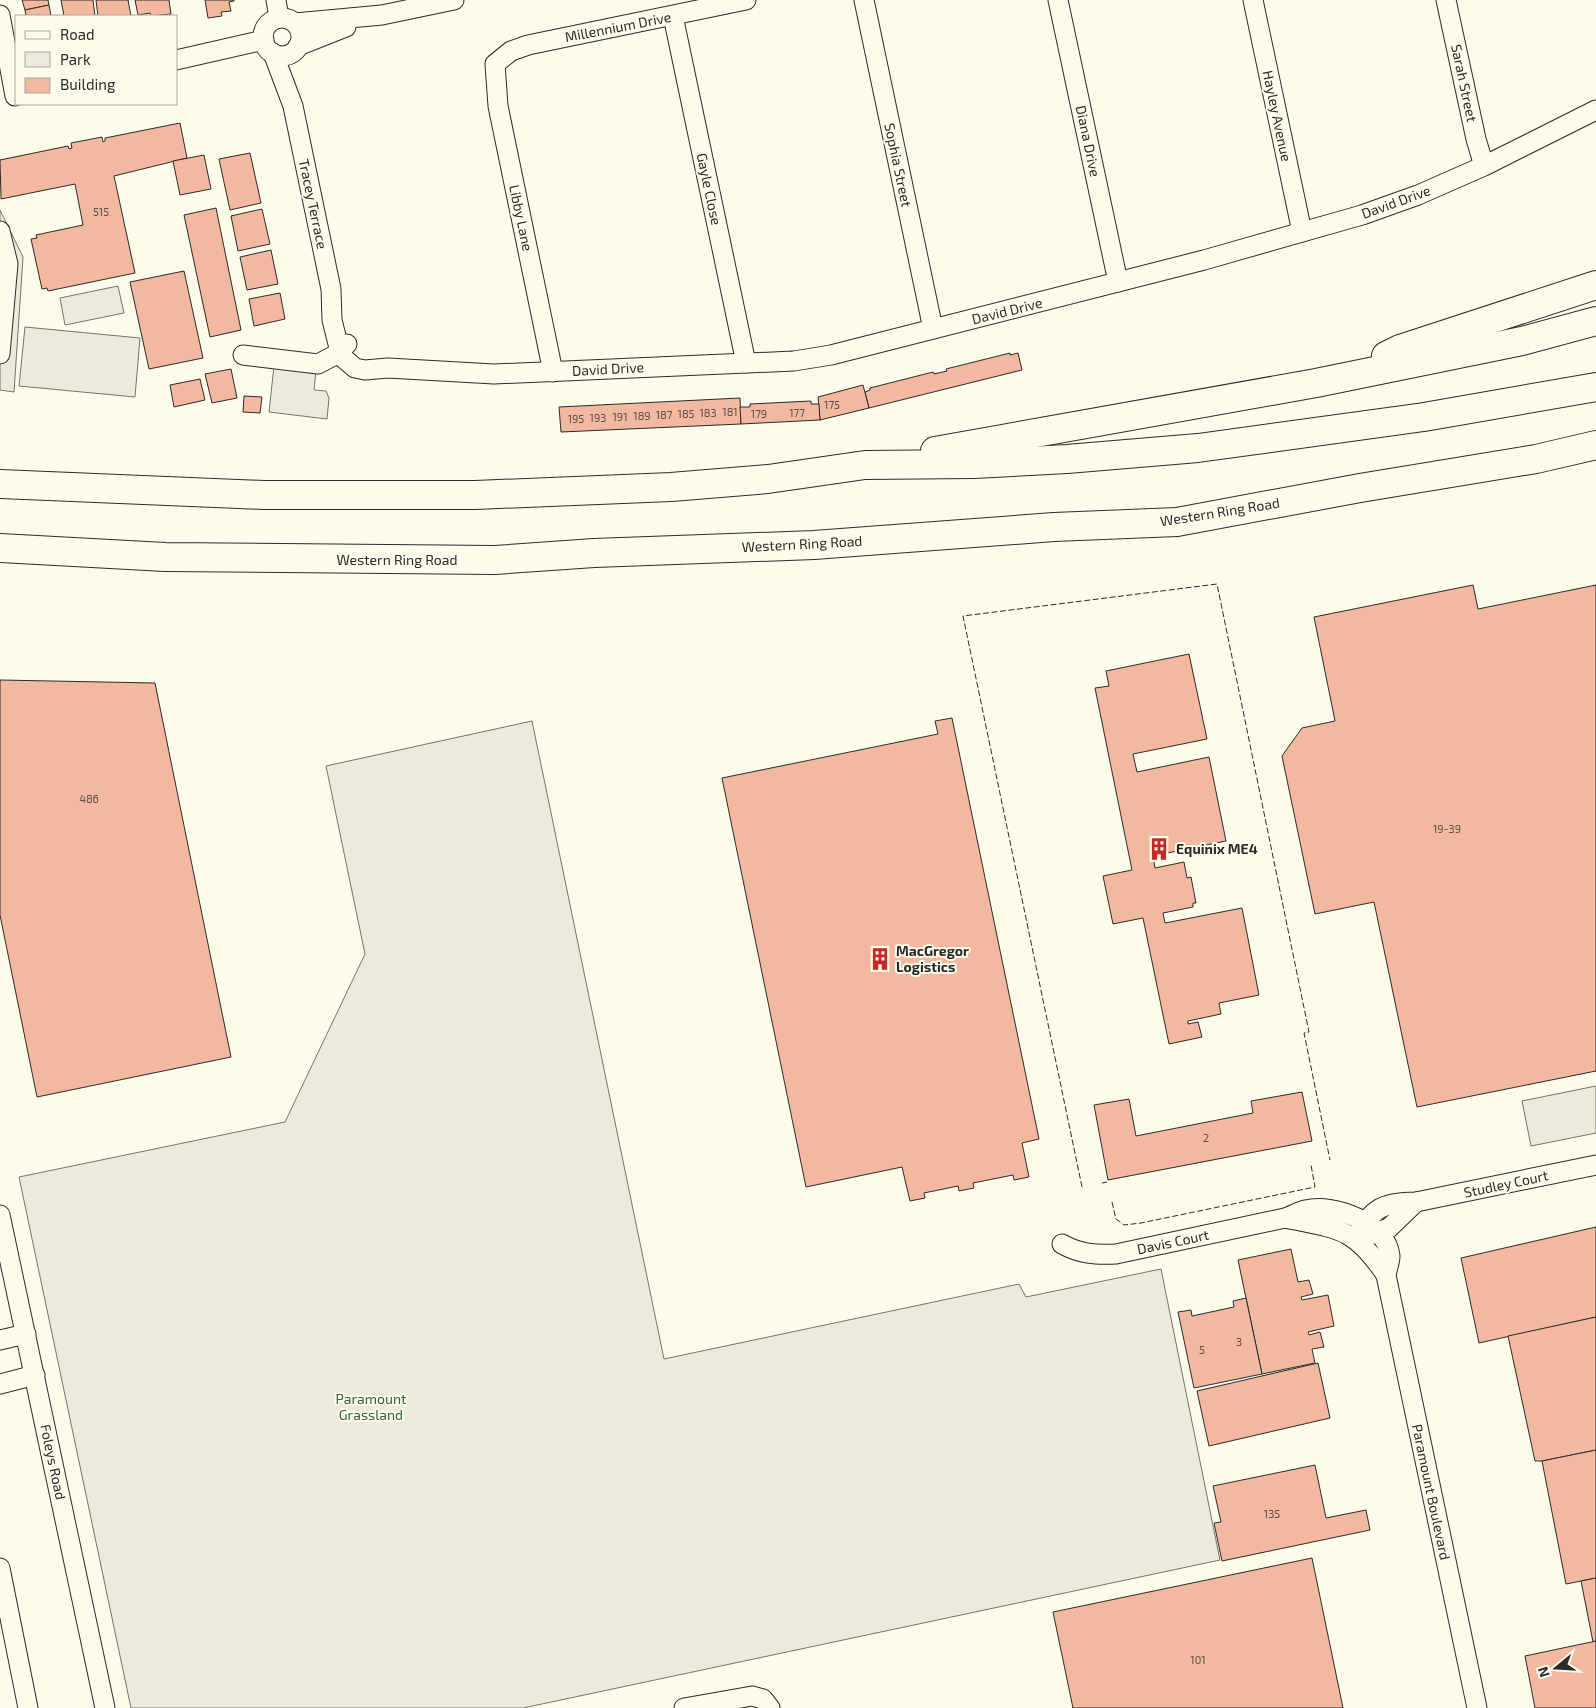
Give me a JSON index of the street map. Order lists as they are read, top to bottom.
{
  "streets": {
    "highway": ["Western Ring Road"],
    "street": [
      "Millennium Drive",
      "Sarah Street",
      "Hayley Avenue",
      "Diana Drive",
      "Sophia Street",
      "Gayle Close",
      "David Drive",
      "Tracey Terrace",
      "Libby Lane",
      "Studley Court",
      "Davis Court",
      "Foleys Road",
      "Paramount Boulevard"
    ]
  },
  "crossings": [
    ["Millennium Drive", "Gayle Close"],
    ["Millennium Drive", "Libby Lane"],
    ["Sarah Street", "David Drive"],
    ["Hayley Avenue", "David Drive"],
    ["Diana Drive", "David Drive"],
    ["Sophia Street", "David Drive"],
    ["Gayle Close", "David Drive"],
    ["David Drive", "Tracey Terrace"],
    ["David Drive", "Libby Lane"],
    ["Studley Court", "Davis Court"],
    ["Studley Court", "Paramount Boulevard"],
    ["Davis Court", "Paramount Boulevard"]
  ],
  "parks": ["Paramount Grassland"],
  "places": {
    "building": ["Equinix ME4", "MacGregor Logistics"]
  },
  "house_numbers": [
    "515",
    "175",
    "181",
    "183",
    "177",
    "185",
    "179",
    "187",
    "189",
    "191",
    "193",
    "195",
    "486",
    "19-39",
    "2",
    "3",
    "5",
    "135",
    "101"
  ],
  "legend": ["Road", "Park", "Building"],
  "north": "left"
}
